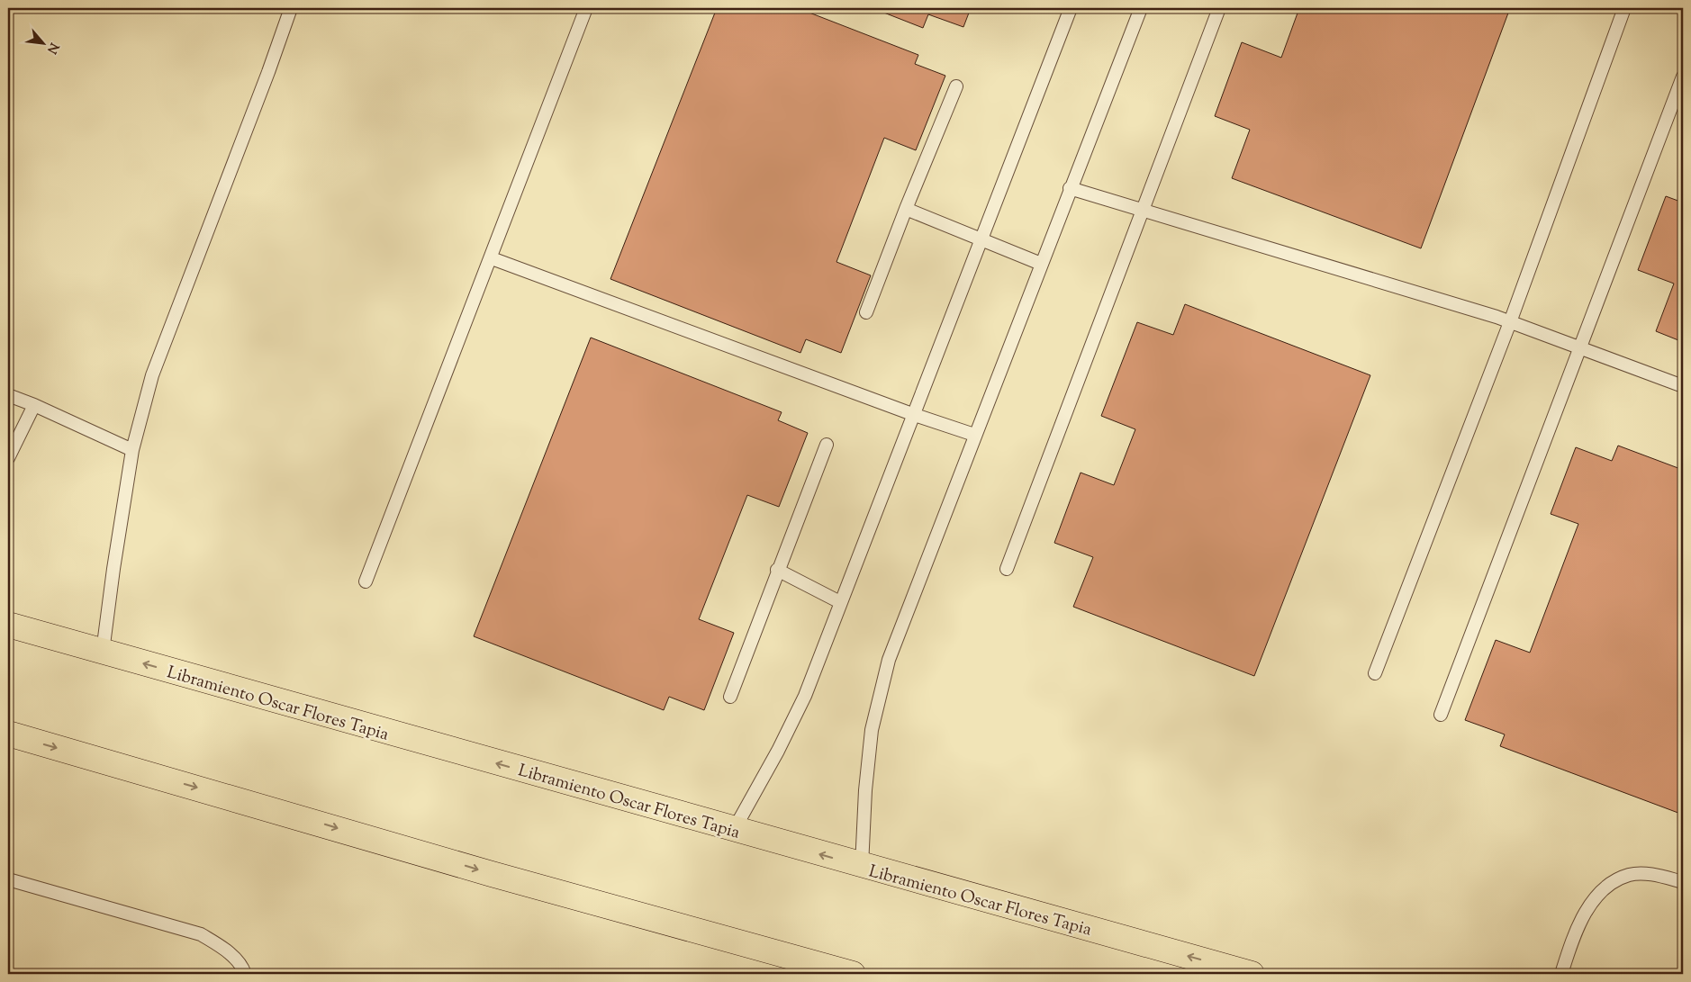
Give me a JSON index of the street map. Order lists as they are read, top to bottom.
{
  "streets": {
    "highway": ["Libramiento Oscar Flores Tapia"]
  },
  "north": "bottom right"
}
